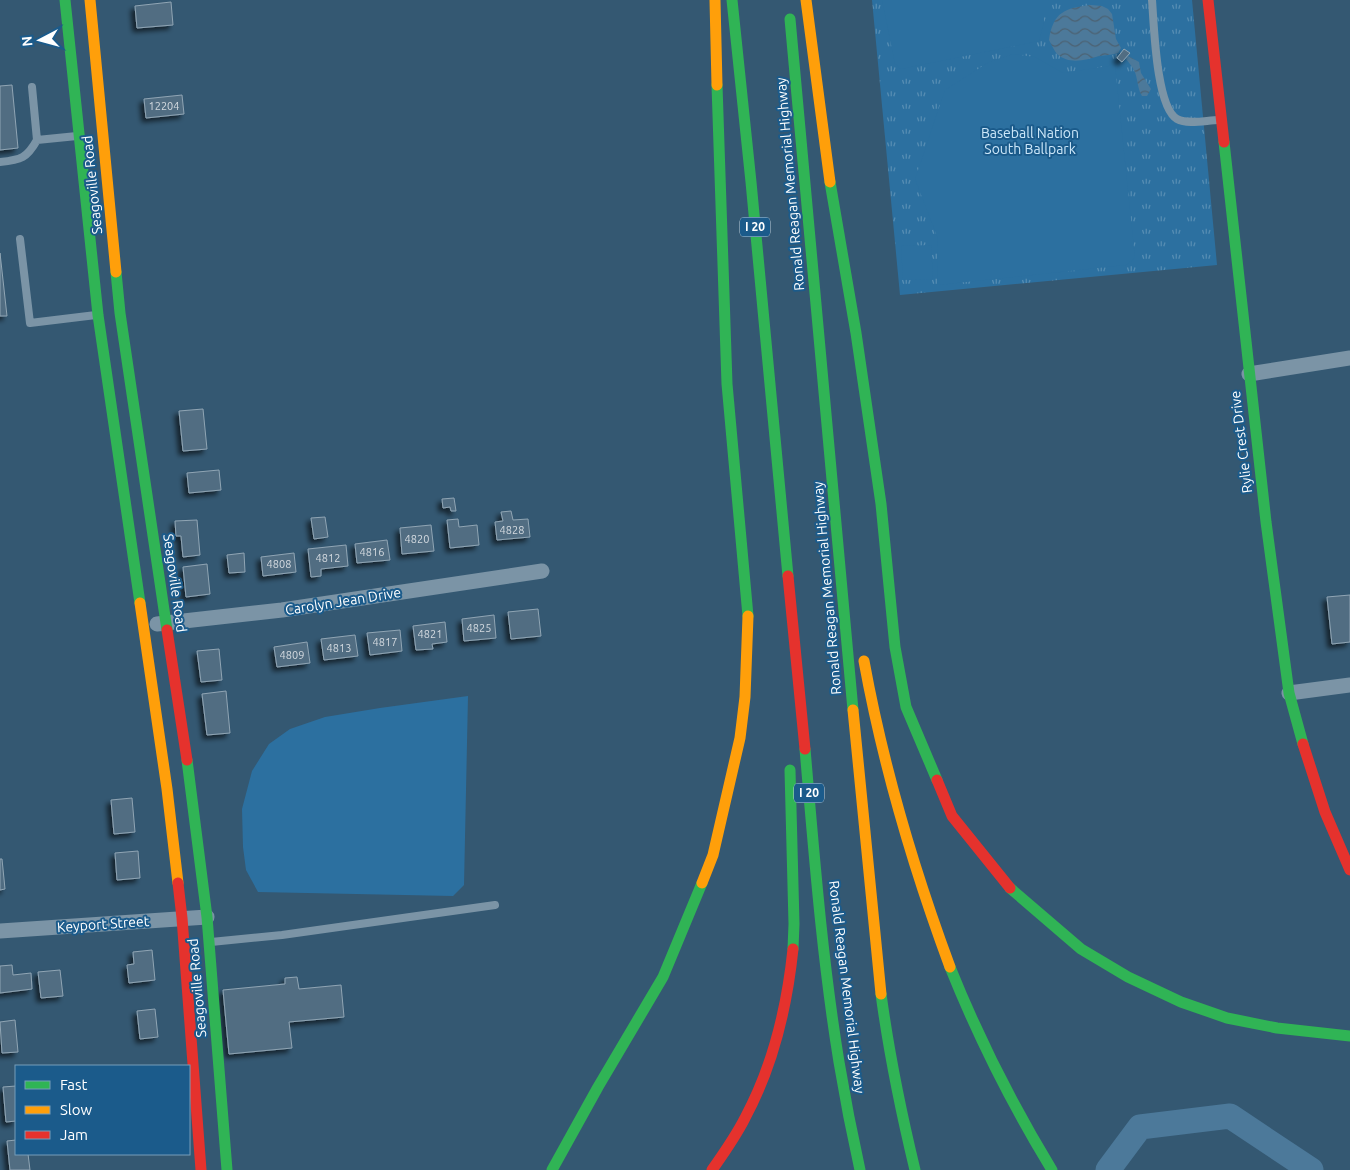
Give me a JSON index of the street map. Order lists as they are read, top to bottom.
{
  "streets": {
    "main road": [
      "Ronald Reagan Memorial Highway",
      "Seagoville Road",
      "I 20",
      "Rylie Crest Drive"
    ],
    "street": ["Carolyn Jean Drive", "Keyport Street"]
  },
  "crossings": [
    ["Seagoville Road", "Carolyn Jean Drive"],
    ["Seagoville Road", "Keyport Street"]
  ],
  "parks": ["Baseball Nation South Ballpark"],
  "house_numbers": [
    "12204",
    "4828",
    "4820",
    "4816",
    "4812",
    "4808",
    "4825",
    "4821",
    "4817",
    "4813",
    "4809"
  ],
  "legend": ["Fast", "Slow", "Jam"],
  "north": "left"
}
